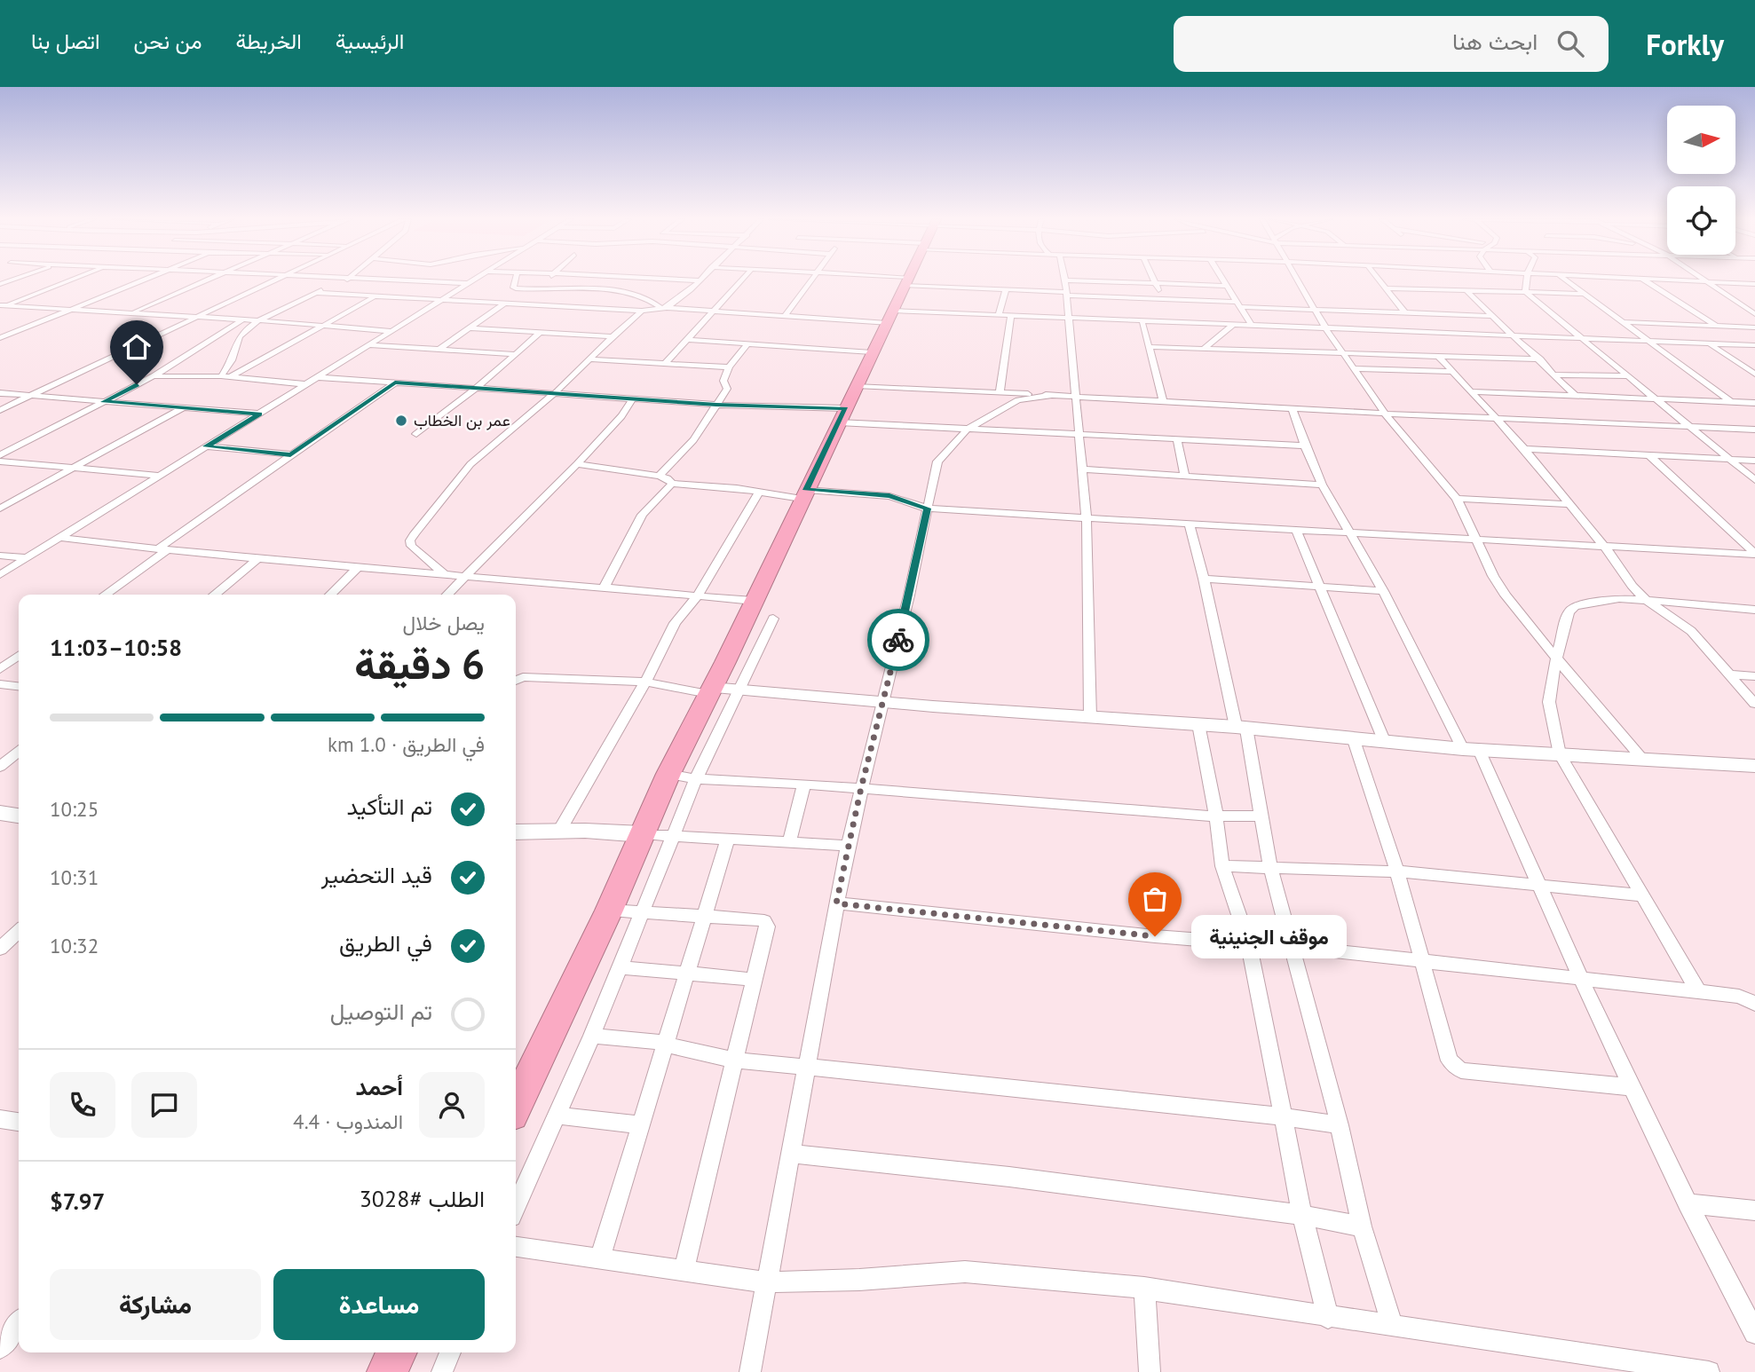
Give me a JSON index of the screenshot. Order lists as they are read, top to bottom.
{
  "places": ["عمر بن الخطاب", "موقف الجنينية"],
  "north": "right",
  "page": {
    "header": "Forkly",
    "search": "ابحث هنا",
    "nav": [
      "الرئيسية",
      "الخريطة",
      "من نحن",
      "اتصل بنا"
    ],
    "heading": ["6 دقيقة", "يصل خلال", "10:58–11:03"],
    "panel": [
      "أحمد",
      "المندوب · 4.4",
      "الطلب #3028",
      "$7.97"
    ],
    "bar": "في الطريق · 1.0 km",
    "list": [
      ["تم التأكيد", "10:25"],
      ["قيد التحضير", "10:31"],
      ["في الطريق", "10:32"],
      "تم التوصيل"
    ],
    "bubble": "موقف الجنينية",
    "buttons": ["مساعدة", "مشاركة"]
  }
}
